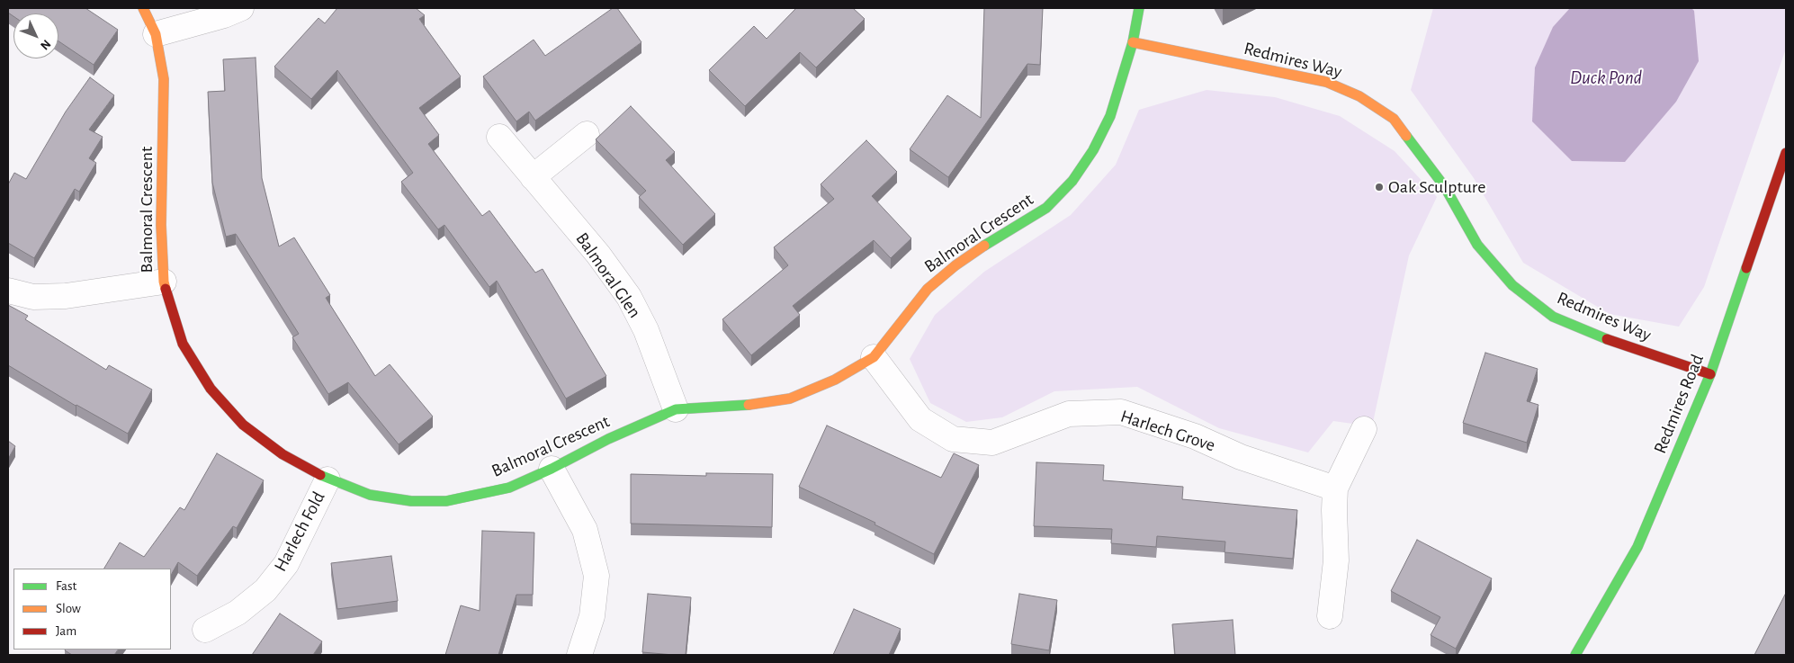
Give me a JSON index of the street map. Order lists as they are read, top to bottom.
{
  "streets": {
    "street": [
      "Redmires Way",
      "Balmoral Crescent",
      "Balmoral Glen",
      "Redmires Road",
      "Harlech Grove",
      "Harlech Fold"
    ]
  },
  "crossings": [
    ["Redmires Way", "Balmoral Crescent"],
    ["Redmires Way", "Redmires Road"],
    ["Balmoral Crescent", "Balmoral Glen"],
    ["Balmoral Crescent", "Harlech Grove"],
    ["Balmoral Crescent", "Harlech Fold"]
  ],
  "water": ["Duck Pond"],
  "places": ["Oak Sculpture"],
  "legend": ["Fast", "Slow", "Jam"],
  "north": "bottom right"
}
